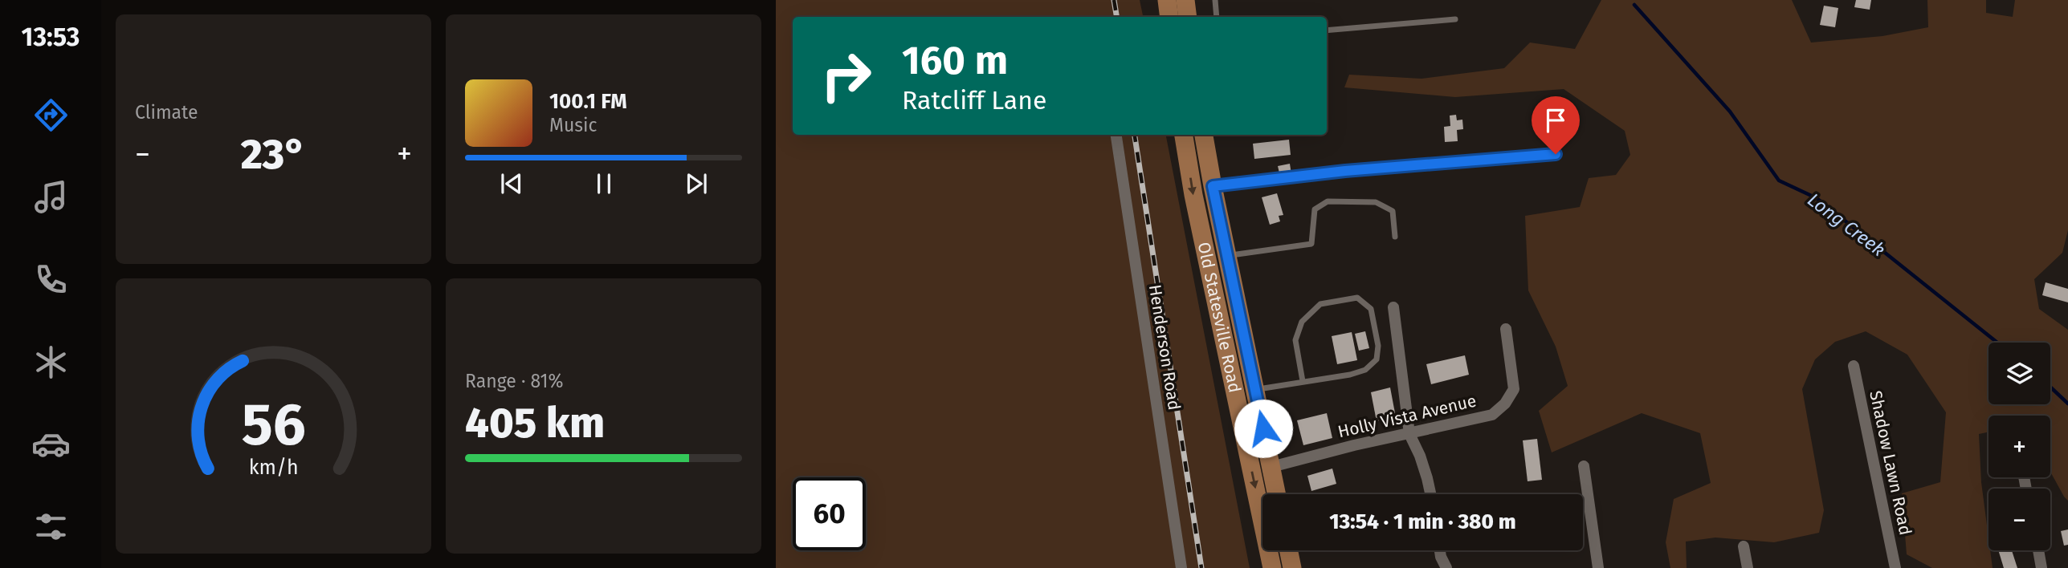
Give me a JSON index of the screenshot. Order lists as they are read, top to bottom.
{
  "streets": {
    "main road": ["Old Statesville Road"],
    "street": ["Henderson Road", "Holly Vista Avenue", "Shadow Lawn Road"]
  },
  "crossings": [
    ["Old Statesville Road", "Holly Vista Avenue"]
  ],
  "water": ["Long Creek"],
  "page": {
    "tabs": "13:53",
    "tile": [
      "Climate",
      ["Range · 81%", "405 km"]
    ],
    "turn": ["160 m", "Ratcliff Lane"],
    "song": ["100.1 FM", "Music"],
    "heat": ["−", "23°", "+"],
    "map_buttons": ["+", "−"],
    "limit": "60",
    "trip": "13:54 · 1 min · 380 m",
    "gauge": ["56", "km/h"]
  }
}
